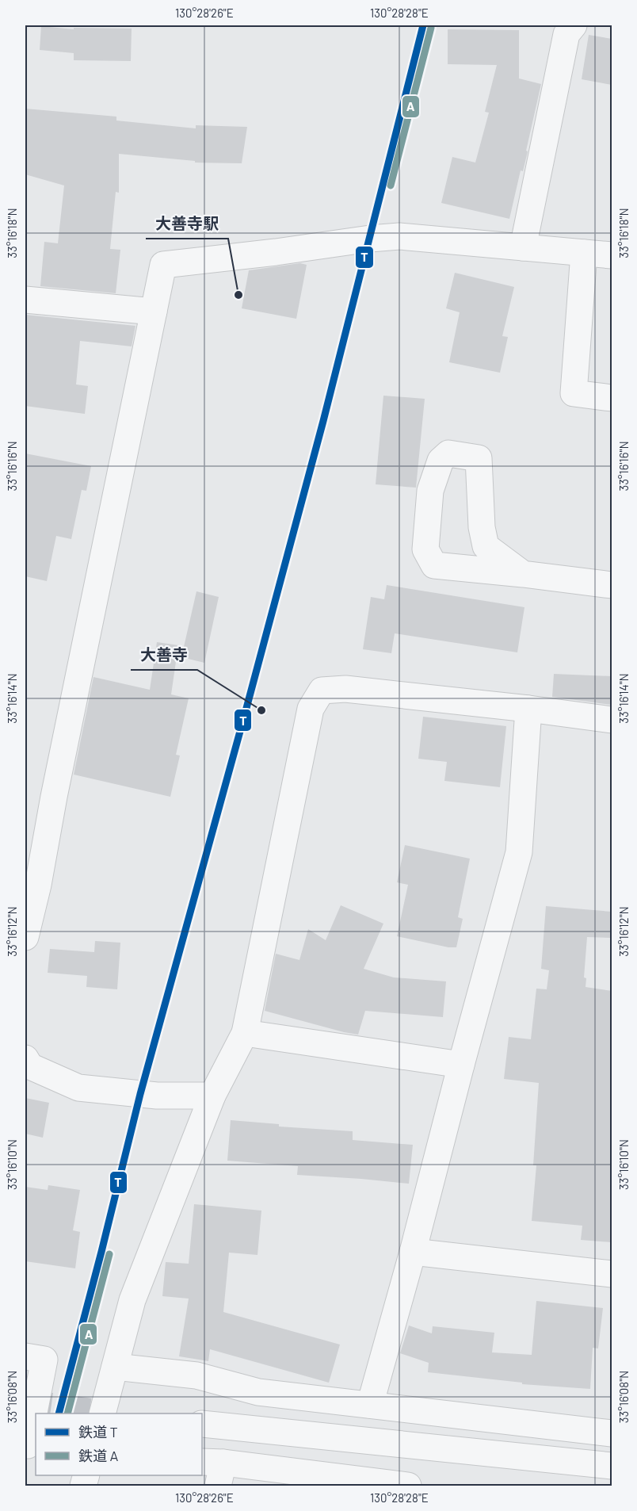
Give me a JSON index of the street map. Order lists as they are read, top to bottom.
{
  "places": ["大善寺駅", "大善寺"],
  "lines": ["rail line T", "rail line A"],
  "legend": ["鉄道 T", "鉄道 A"],
  "coordinates": [
    "130°28'26\"E",
    "130°28'28\"E",
    "33°16'18\"N",
    "33°16'16\"N",
    "33°16'14\"N",
    "33°16'12\"N",
    "33°16'10\"N",
    "33°16'08\"N"
  ]
}
